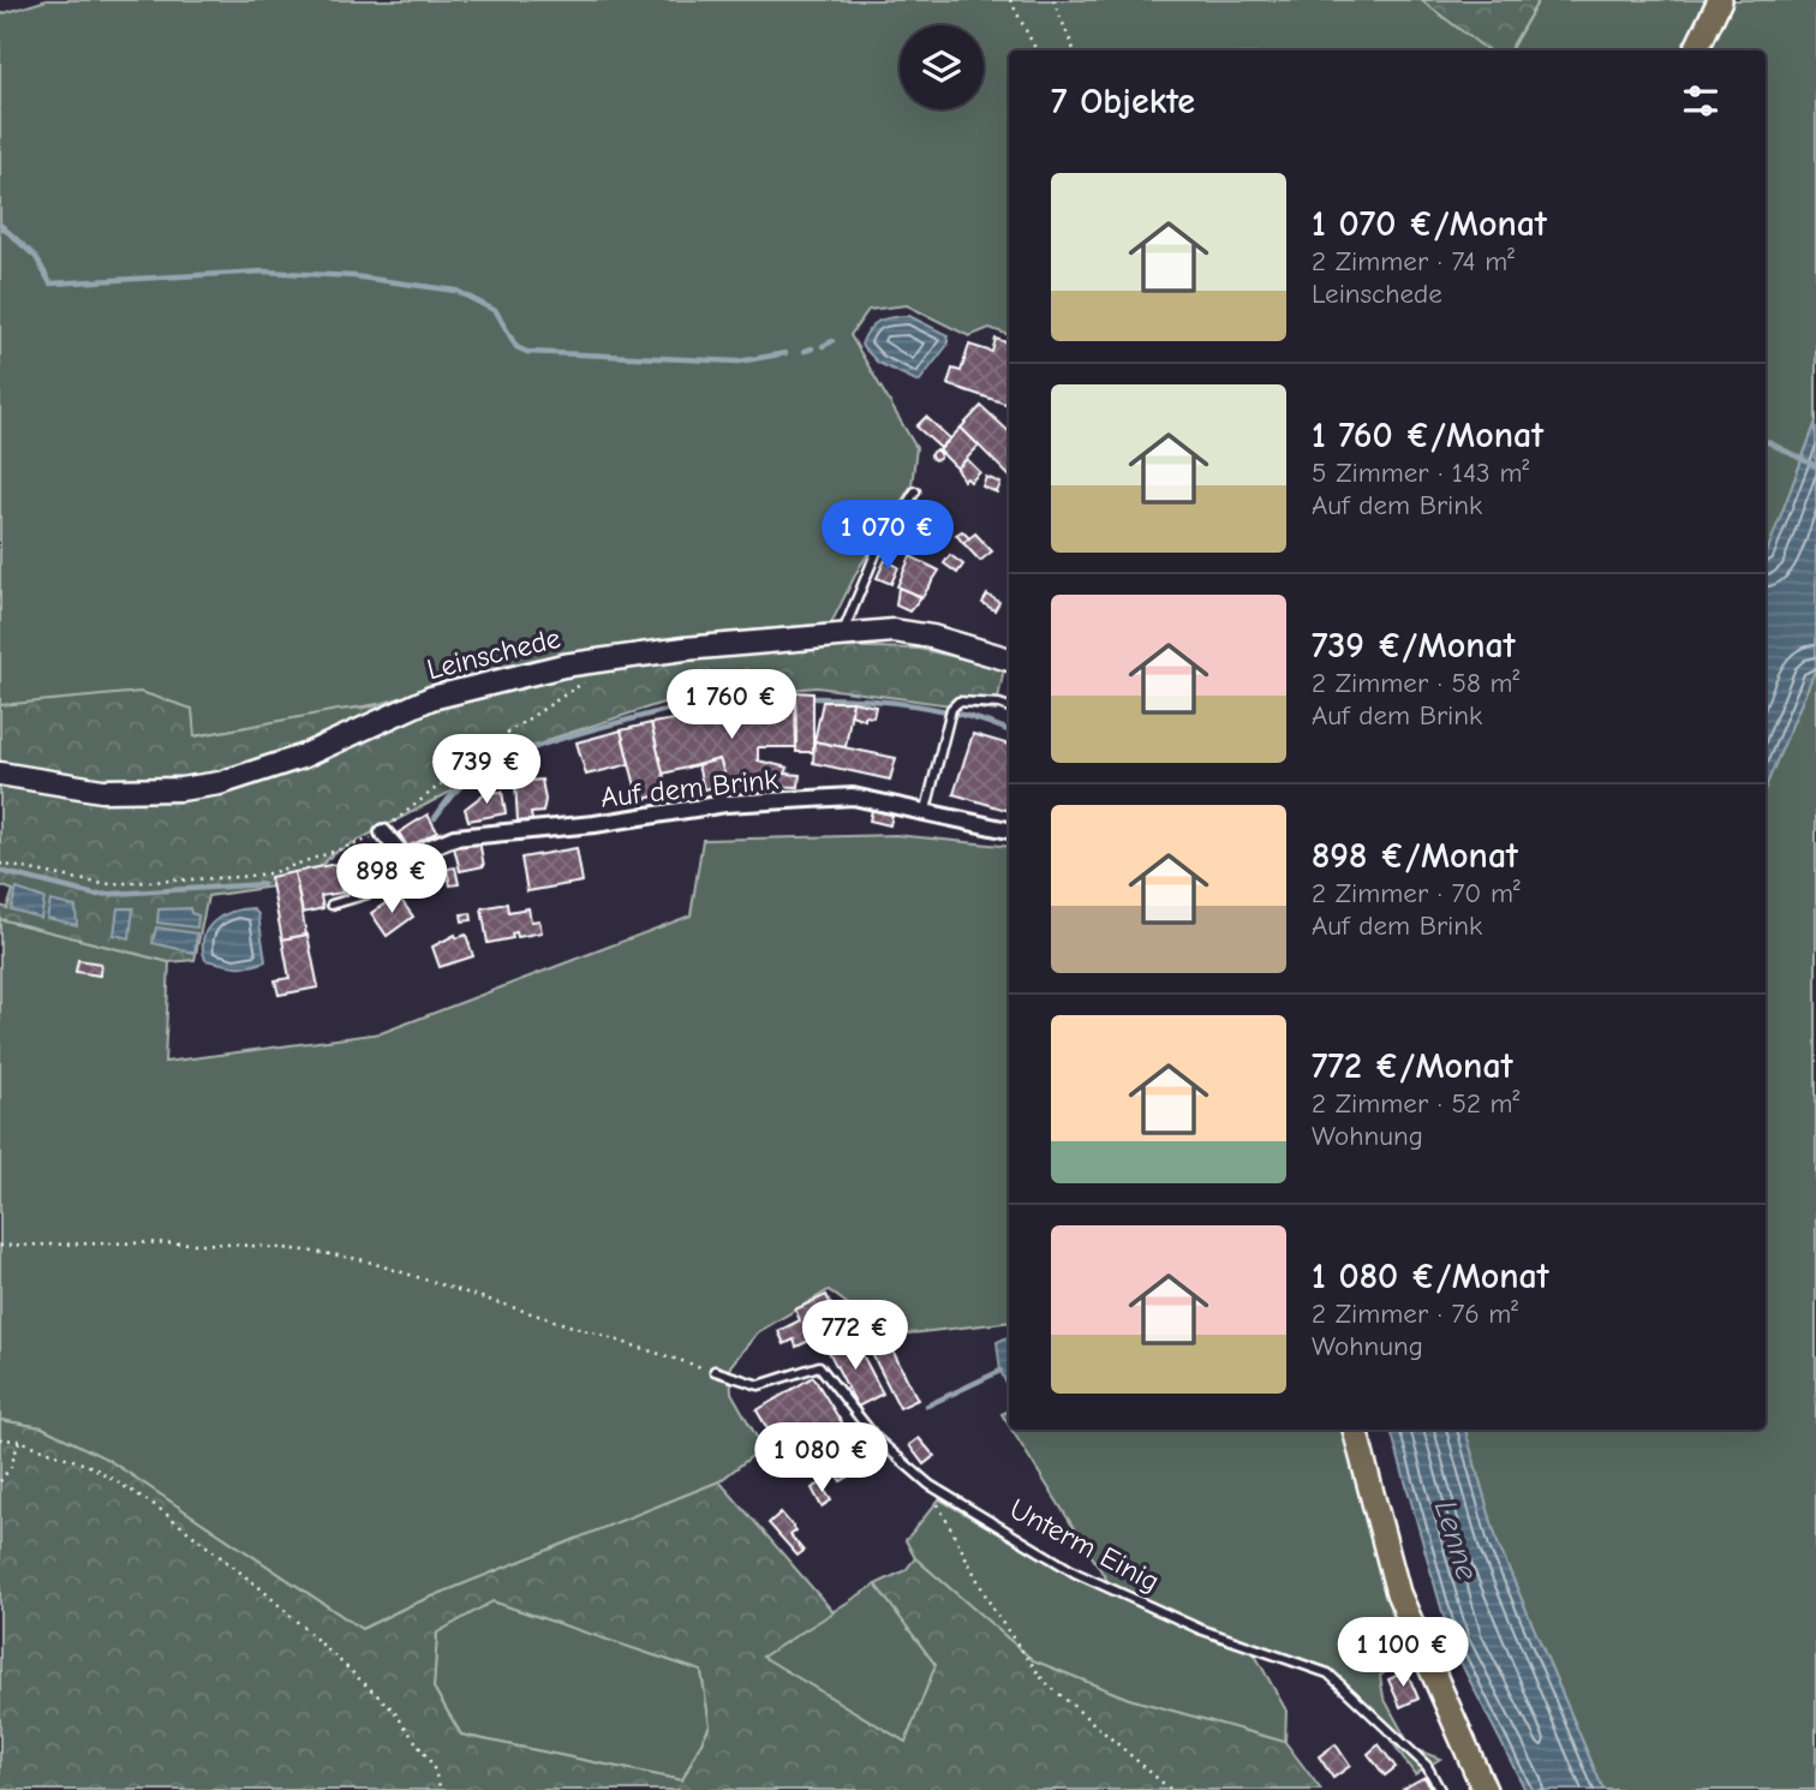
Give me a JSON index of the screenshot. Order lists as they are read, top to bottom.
{
  "streets": {
    "main road": ["Leinschede"],
    "street": ["Auf dem Brink"],
    "lane": ["Unterm Einig"]
  },
  "water": ["Lenne"],
  "page": {
    "heading": "7 Objekte",
    "list": [
      {
        "name": "1 070 €/Monat",
        "note": "2 Zimmer · 74 m² · Leinschede"
      },
      {
        "name": "1 760 €/Monat",
        "note": "5 Zimmer · 143 m² · Auf dem Brink"
      },
      {
        "name": "739 €/Monat",
        "note": "2 Zimmer · 58 m² · Auf dem Brink"
      },
      {
        "name": "898 €/Monat",
        "note": "2 Zimmer · 70 m² · Auf dem Brink"
      },
      {
        "name": "772 €/Monat",
        "note": "2 Zimmer · 52 m² · Wohnung"
      },
      {
        "name": "1 080 €/Monat",
        "note": "2 Zimmer · 76 m² · Wohnung"
      }
    ],
    "price": [
      "1 070 €",
      "1 760 €",
      "739 €",
      "898 €",
      "772 €",
      "1 080 €",
      "1 100 €"
    ]
  }
}
